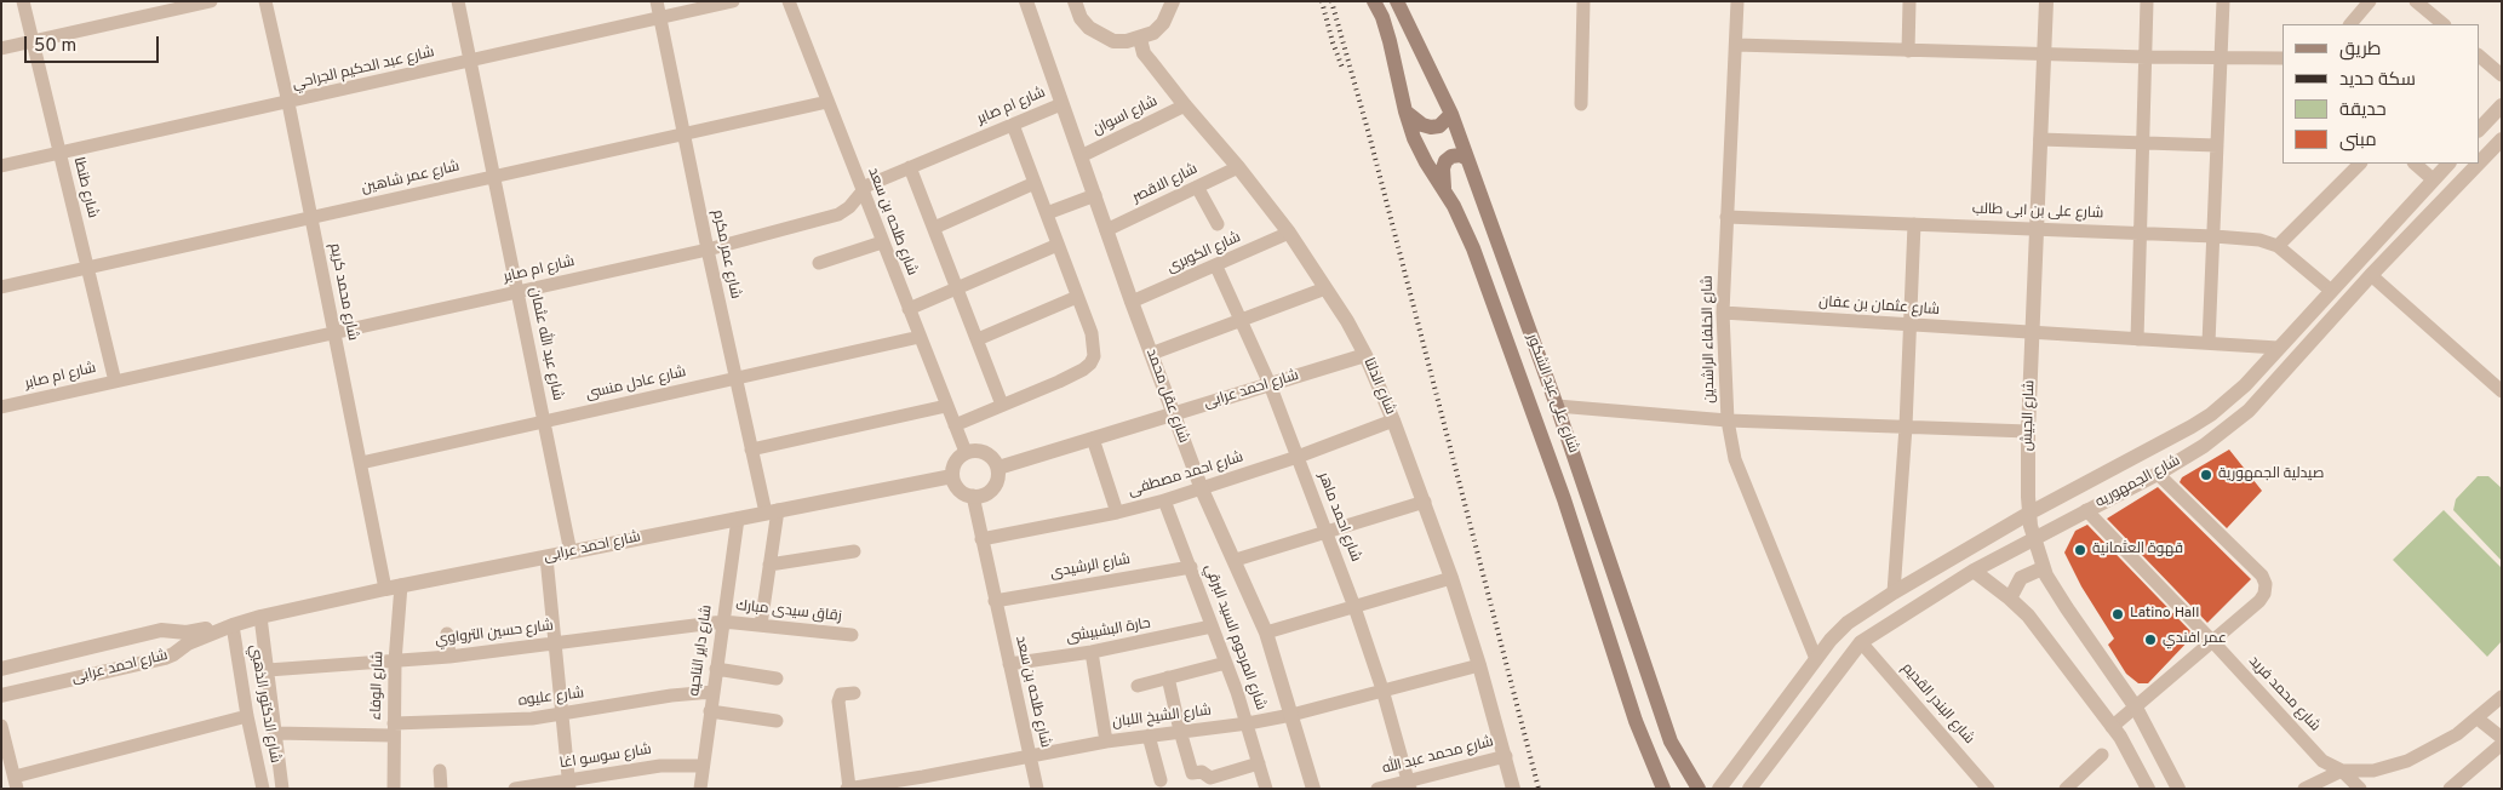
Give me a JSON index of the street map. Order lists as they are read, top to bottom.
{
  "streets": {
    "main road": ["شارع على عبد الشكور"],
    "street": [
      "شارع عبد الحكيم الجراحي",
      "شارع ام صابر",
      "شارع اسوان",
      "شارع عمر شاهين",
      "شارع الاقصر",
      "شارع طنطا",
      "شارع على بن ابى طالب",
      "شارع طلحه بن سعد",
      "شارع الكوبرى",
      "شارع عمر مكرم",
      "شارع محمد كريم",
      "شارع عثمان بن عفان",
      "شارع الخلفاء الراشدين",
      "شارع عبد الله عثمان",
      "شارع عادل منسى",
      "شارع الدلتا",
      "شارع احمد عرابى",
      "شارع عقل محمد",
      "شارع الجيش",
      "شارع احمد مصطفى",
      "شارع الجمهوريه",
      "شارع احمد ماهر",
      "شارع الرشيدى",
      "زقاق سيدى مبارك",
      "حارة البشبيشى",
      "شارع حسين الترواوي",
      "شارع المرحوم السيد البرقي",
      "شارع داير الناحيه",
      "شارع الوفاء",
      "شارع محمد فريد",
      "شارع عليوه",
      "شارع الدكتور الذهبي",
      "شارع البندر القديم",
      "شارع الشيخ اللبان",
      "شارع محمد عبد الله",
      "شارع سوسو اغا"
    ]
  },
  "crossings": [
    ["شارع عبد الحكيم الجراحي", "شارع طنطا"],
    ["شارع عبد الحكيم الجراحي", "شارع عمر مكرم"],
    ["شارع عبد الحكيم الجراحي", "شارع محمد كريم"],
    ["شارع عبد الحكيم الجراحي", "شارع عبد الله عثمان"],
    ["شارع ام صابر", "شارع طنطا"],
    ["شارع ام صابر", "شارع طلحه بن سعد"],
    ["شارع ام صابر", "شارع عمر مكرم"],
    ["شارع ام صابر", "شارع محمد كريم"],
    ["شارع ام صابر", "شارع عبد الله عثمان"],
    ["شارع ام صابر", "شارع عقل محمد"],
    ["شارع اسوان", "شارع الدلتا"],
    ["شارع اسوان", "شارع عقل محمد"],
    ["شارع عمر شاهين", "شارع طنطا"],
    ["شارع عمر شاهين", "شارع طلحه بن سعد"],
    ["شارع عمر شاهين", "شارع عمر مكرم"],
    ["شارع عمر شاهين", "شارع محمد كريم"],
    ["شارع عمر شاهين", "شارع عبد الله عثمان"],
    ["شارع الاقصر", "شارع الدلتا"],
    ["شارع الاقصر", "شارع عقل محمد"],
    ["شارع على بن ابى طالب", "شارع الخلفاء الراشدين"],
    ["شارع على بن ابى طالب", "شارع الجيش"],
    ["شارع على بن ابى طالب", "شارع الجمهوريه"],
    ["شارع طلحه بن سعد", "شارع عادل منسى"],
    ["شارع طلحه بن سعد", "شارع احمد عرابى"],
    ["شارع طلحه بن سعد", "شارع احمد مصطفى"],
    ["شارع طلحه بن سعد", "شارع الرشيدى"],
    ["شارع طلحه بن سعد", "حارة البشبيشى"],
    ["شارع طلحه بن سعد", "شارع الشيخ اللبان"],
    ["شارع الكوبرى", "شارع الدلتا"],
    ["شارع الكوبرى", "شارع عقل محمد"],
    ["شارع الكوبرى", "شارع احمد ماهر"],
    ["شارع عمر مكرم", "شارع عادل منسى"],
    ["شارع عمر مكرم", "شارع احمد عرابى"],
    ["شارع محمد كريم", "شارع عادل منسى"],
    ["شارع محمد كريم", "شارع احمد عرابى"],
    ["شارع عثمان بن عفان", "شارع الخلفاء الراشدين"],
    ["شارع عثمان بن عفان", "شارع الجيش"],
    ["شارع عثمان بن عفان", "شارع الجمهوريه"],
    ["شارع الخلفاء الراشدين", "شارع الجمهوريه"],
    ["شارع عبد الله عثمان", "شارع عادل منسى"],
    ["شارع عبد الله عثمان", "شارع احمد عرابى"],
    ["شارع الدلتا", "شارع احمد عرابى"],
    ["شارع الدلتا", "شارع احمد مصطفى"],
    ["شارع الدلتا", "شارع الشيخ اللبان"],
    ["شارع الدلتا", "شارع محمد عبد الله"],
    ["شارع احمد عرابى", "شارع عقل محمد"],
    ["شارع احمد عرابى", "شارع احمد ماهر"],
    ["شارع احمد عرابى", "شارع داير الناحيه"],
    ["شارع احمد عرابى", "شارع الوفاء"],
    ["شارع احمد عرابى", "شارع الدكتور الذهبي"],
    ["شارع عقل محمد", "شارع احمد مصطفى"],
    ["شارع عقل محمد", "شارع الشيخ اللبان"],
    ["شارع الجيش", "شارع الجمهوريه"],
    ["شارع احمد مصطفى", "شارع احمد ماهر"],
    ["شارع احمد مصطفى", "شارع المرحوم السيد البرقي"],
    ["شارع الجمهوريه", "شارع محمد فريد"],
    ["شارع الجمهوريه", "شارع البندر القديم"],
    ["شارع احمد ماهر", "شارع الشيخ اللبان"],
    ["شارع احمد ماهر", "شارع محمد عبد الله"],
    ["شارع الرشيدى", "شارع المرحوم السيد البرقي"],
    ["زقاق سيدى مبارك", "شارع حسين الترواوي"],
    ["زقاق سيدى مبارك", "شارع داير الناحيه"],
    ["حارة البشبيشى", "شارع المرحوم السيد البرقي"],
    ["شارع حسين الترواوي", "شارع داير الناحيه"],
    ["شارع حسين الترواوي", "شارع الوفاء"],
    ["شارع المرحوم السيد البرقي", "شارع الشيخ اللبان"],
    ["شارع داير الناحيه", "شارع عليوه"],
    ["شارع داير الناحيه", "شارع سوسو اغا"],
    ["شارع الوفاء", "شارع عليوه"]
  ],
  "places": [
    "صيدلية الجمهورية",
    "قهوة العثمانية",
    "Latino Hall",
    "عمر افندي"
  ],
  "legend": [
    "طريق",
    "سكة حديد",
    "حديقة",
    "مبنى"
  ],
  "scale_bar": "50 m"
}
